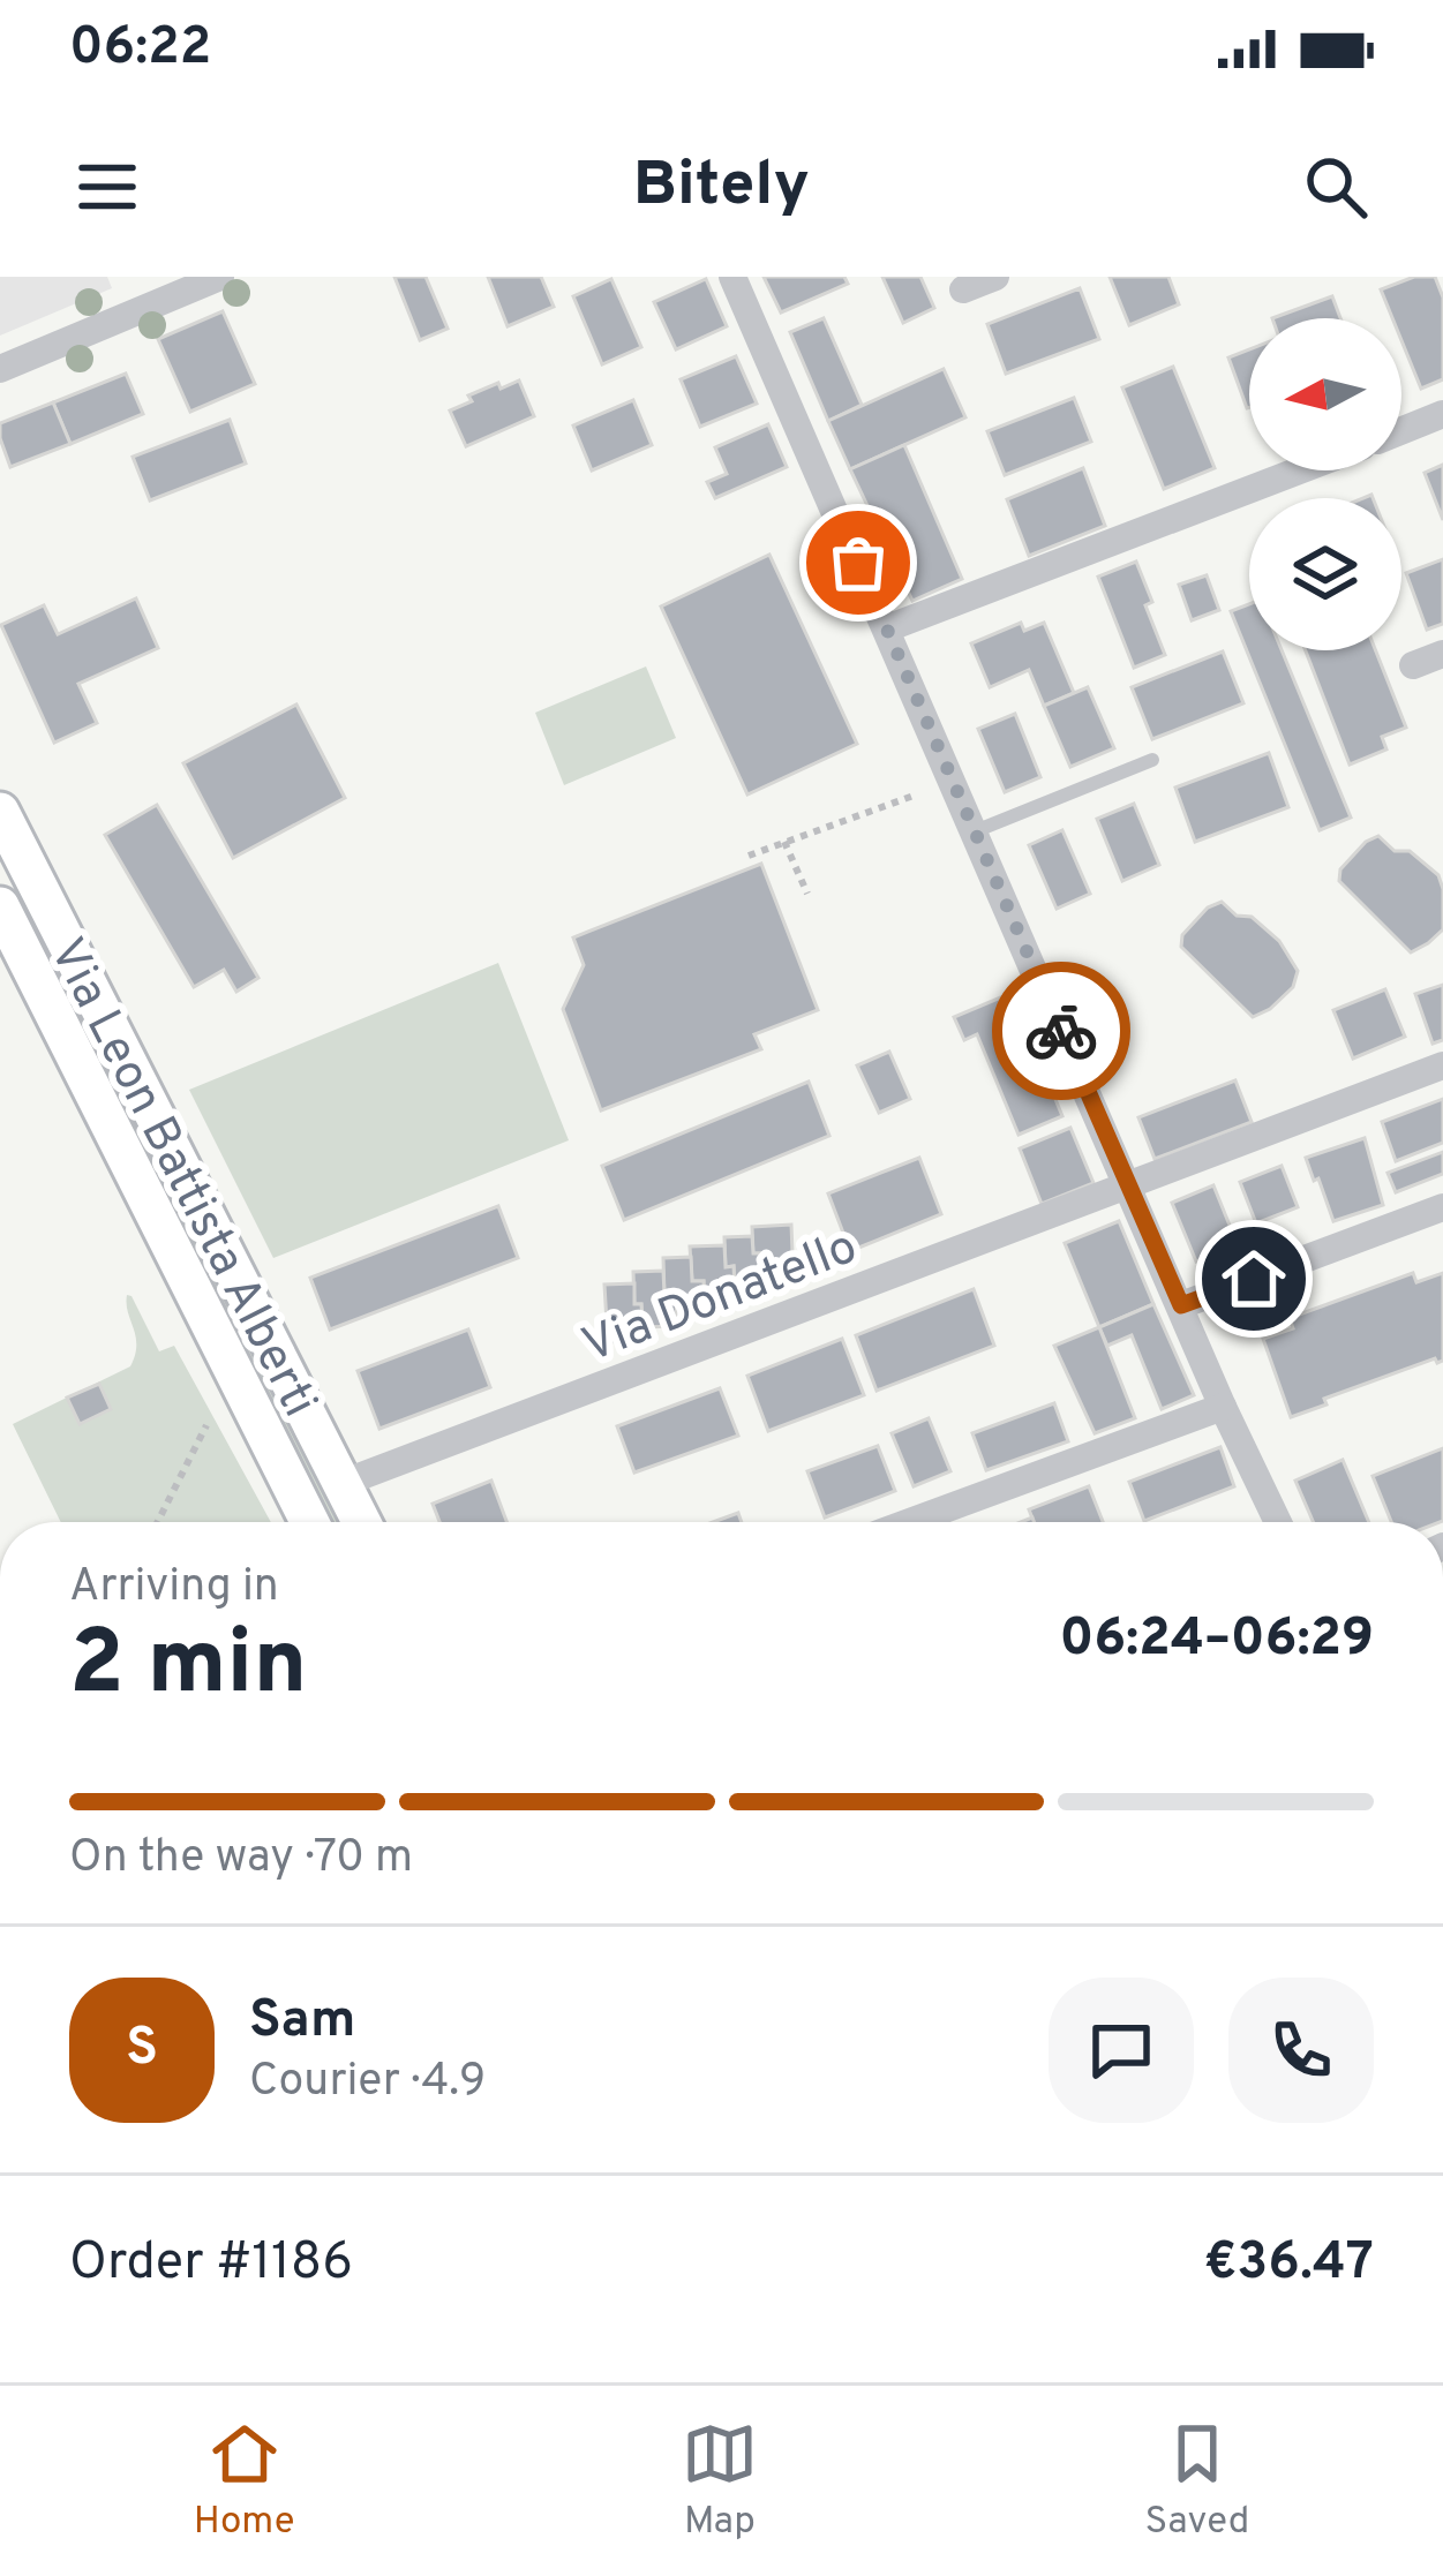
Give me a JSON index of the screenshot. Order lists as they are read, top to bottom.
{
  "streets": {
    "street": ["Via Leon Battista Alberti", "Via Donatello"]
  },
  "crossings": [
    ["Via Leon Battista Alberti", "Via Donatello"]
  ],
  "north": "left",
  "page": {
    "status": "06:22",
    "header": "Bitely",
    "heading": ["2 min", "Arriving in", "06:24–06:29"],
    "panel": [
      "Sam",
      "Courier · 4.9",
      "Order #1186",
      "€36.47"
    ],
    "bar": "On the way · 70 m",
    "round": "S",
    "tabs": ["Home", "Map", "Saved"]
  }
}
